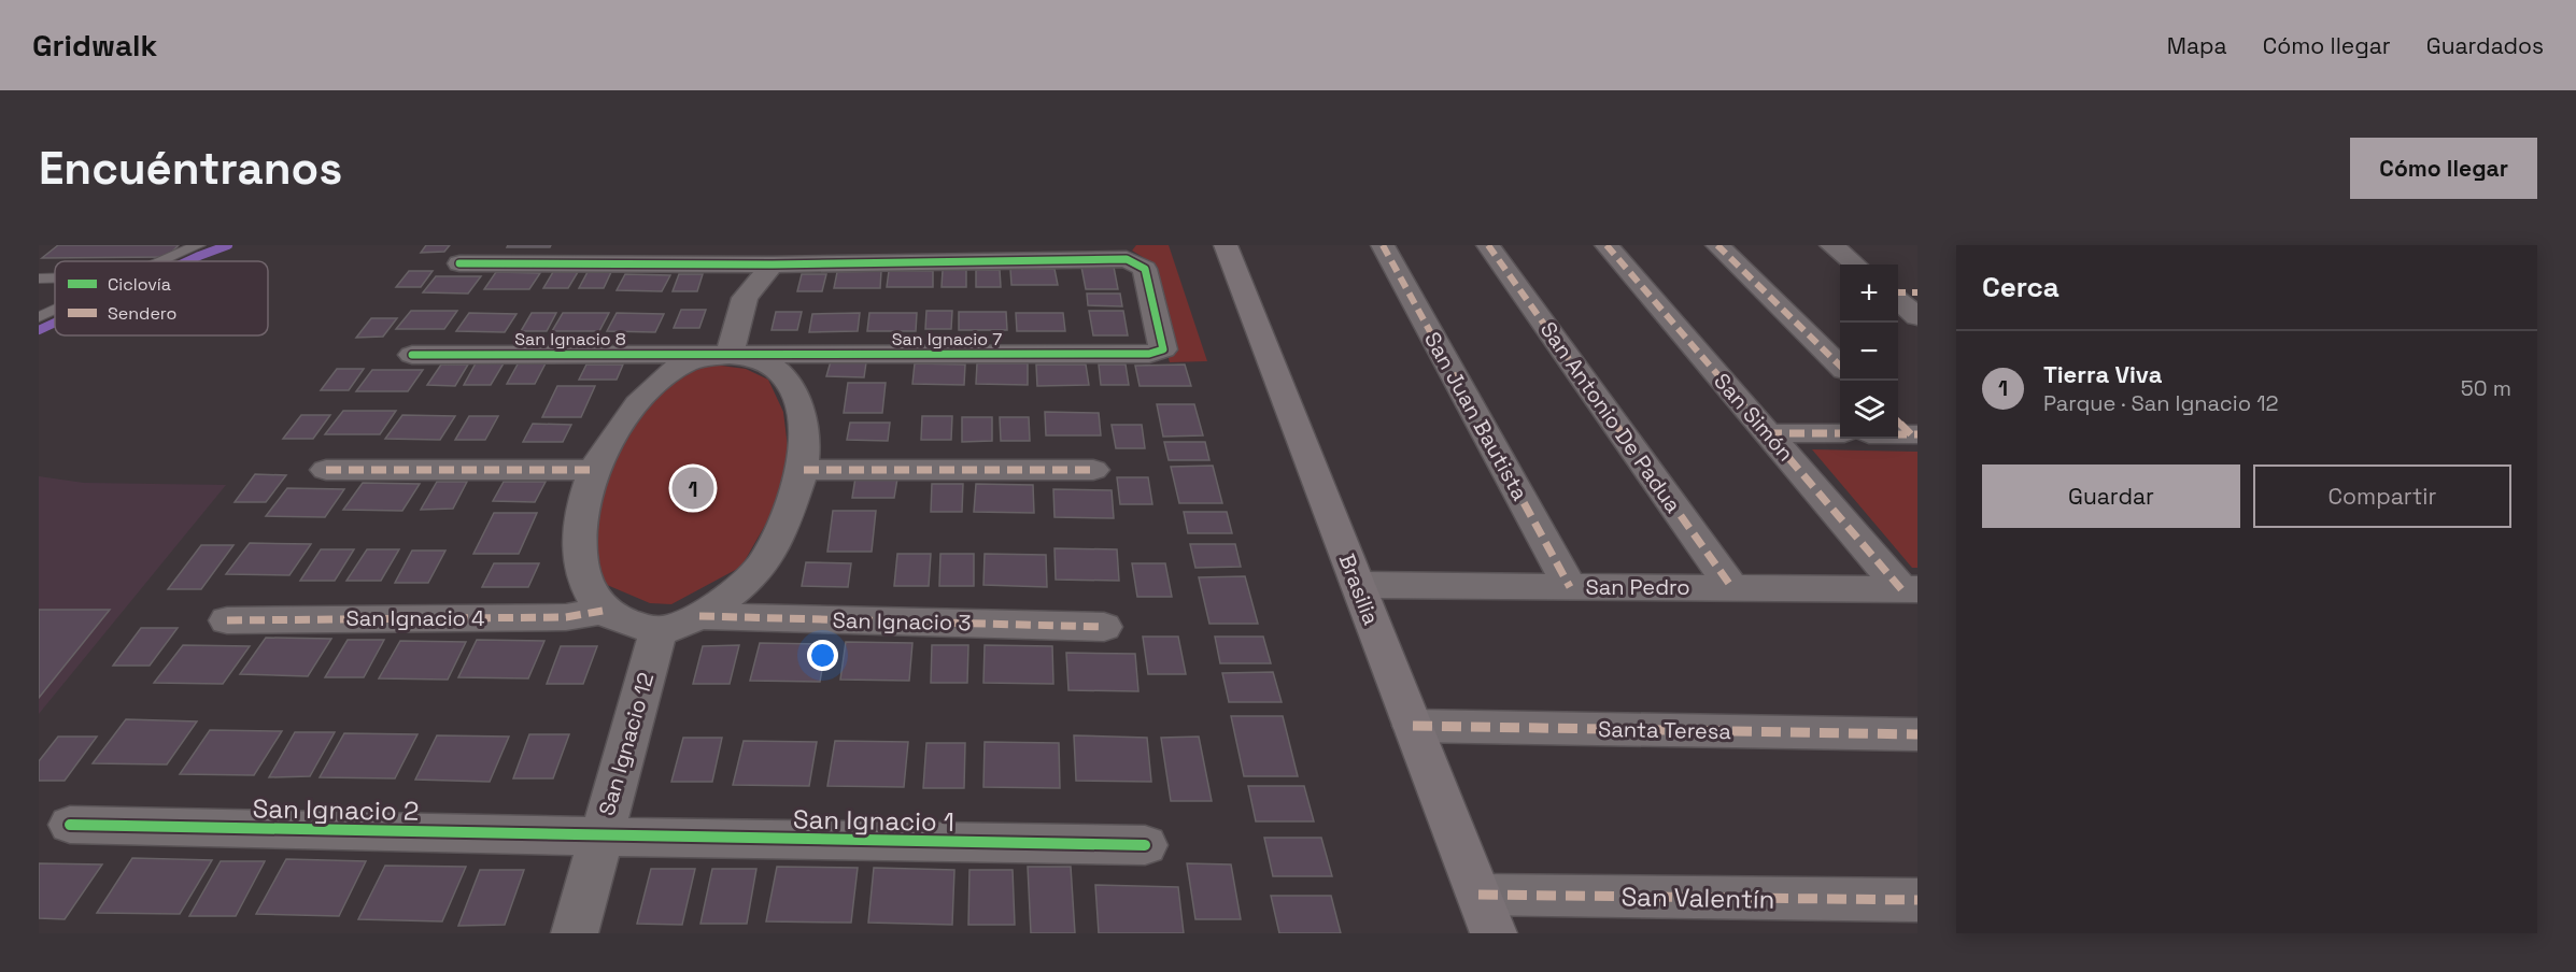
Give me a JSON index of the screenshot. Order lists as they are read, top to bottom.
{
  "streets": {
    "street": [
      "San Ignacio 8",
      "San Ignacio 7",
      "San Juan Bautista",
      "San Antonio De Padua",
      "San Simón",
      "San Pedro",
      "Brasilia",
      "San Ignacio 4",
      "San Ignacio 3",
      "Santa Teresa",
      "San Ignacio 12",
      "San Ignacio 2",
      "San Ignacio 1",
      "San Valentín"
    ]
  },
  "crossings": [
    ["San Ignacio 8", "San Ignacio 7"],
    ["San Juan Bautista", "San Pedro"],
    ["San Antonio De Padua", "San Pedro"],
    ["San Simón", "San Pedro"],
    ["San Pedro", "Brasilia"],
    ["Brasilia", "Santa Teresa"],
    ["Brasilia", "San Valentín"],
    ["San Ignacio 12", "San Ignacio 2"],
    ["San Ignacio 12", "San Ignacio 1"],
    ["San Ignacio 2", "San Ignacio 1"]
  ],
  "legend": ["Ciclovía", "Sendero"],
  "page": {
    "header": "Gridwalk",
    "nav": ["Mapa", "Cómo llegar", "Guardados"],
    "buttons": [
      "Cómo llegar",
      ["Guardar", "Compartir"]
    ],
    "title": "Encuéntranos",
    "heading": "Cerca",
    "map_buttons": ["+", "−"],
    "list": [
      {
        "mark": "1",
        "name": "Tierra Viva",
        "note": "Parque · San Ignacio 12",
        "value": "50 m"
      }
    ],
    "pins": "1"
  }
}
